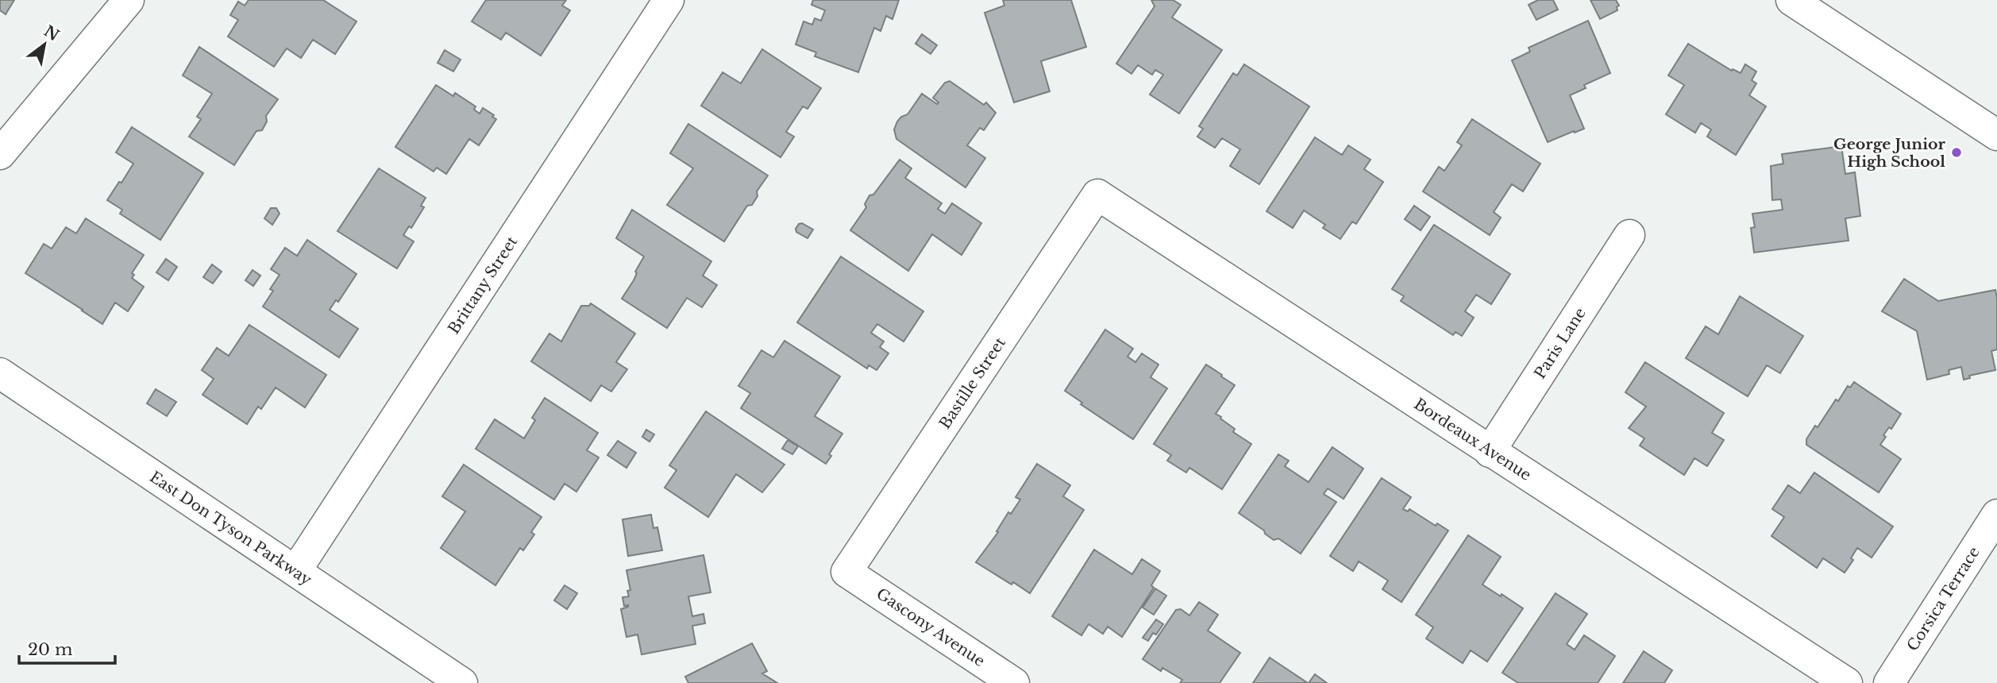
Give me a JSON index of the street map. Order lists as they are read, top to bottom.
{
  "streets": {
    "street": [
      "Brittany Street",
      "Paris Lane",
      "Bastille Street",
      "Bordeaux Avenue",
      "East Don Tyson Parkway",
      "Corsica Terrace",
      "Gascony Avenue"
    ]
  },
  "crossings": [
    ["Brittany Street", "East Don Tyson Parkway"],
    ["Paris Lane", "Bordeaux Avenue"],
    ["Bastille Street", "Bordeaux Avenue"],
    ["Bastille Street", "Gascony Avenue"]
  ],
  "places": ["George Junior High School"],
  "scale_bar": "20 m",
  "north": "top right"
}
